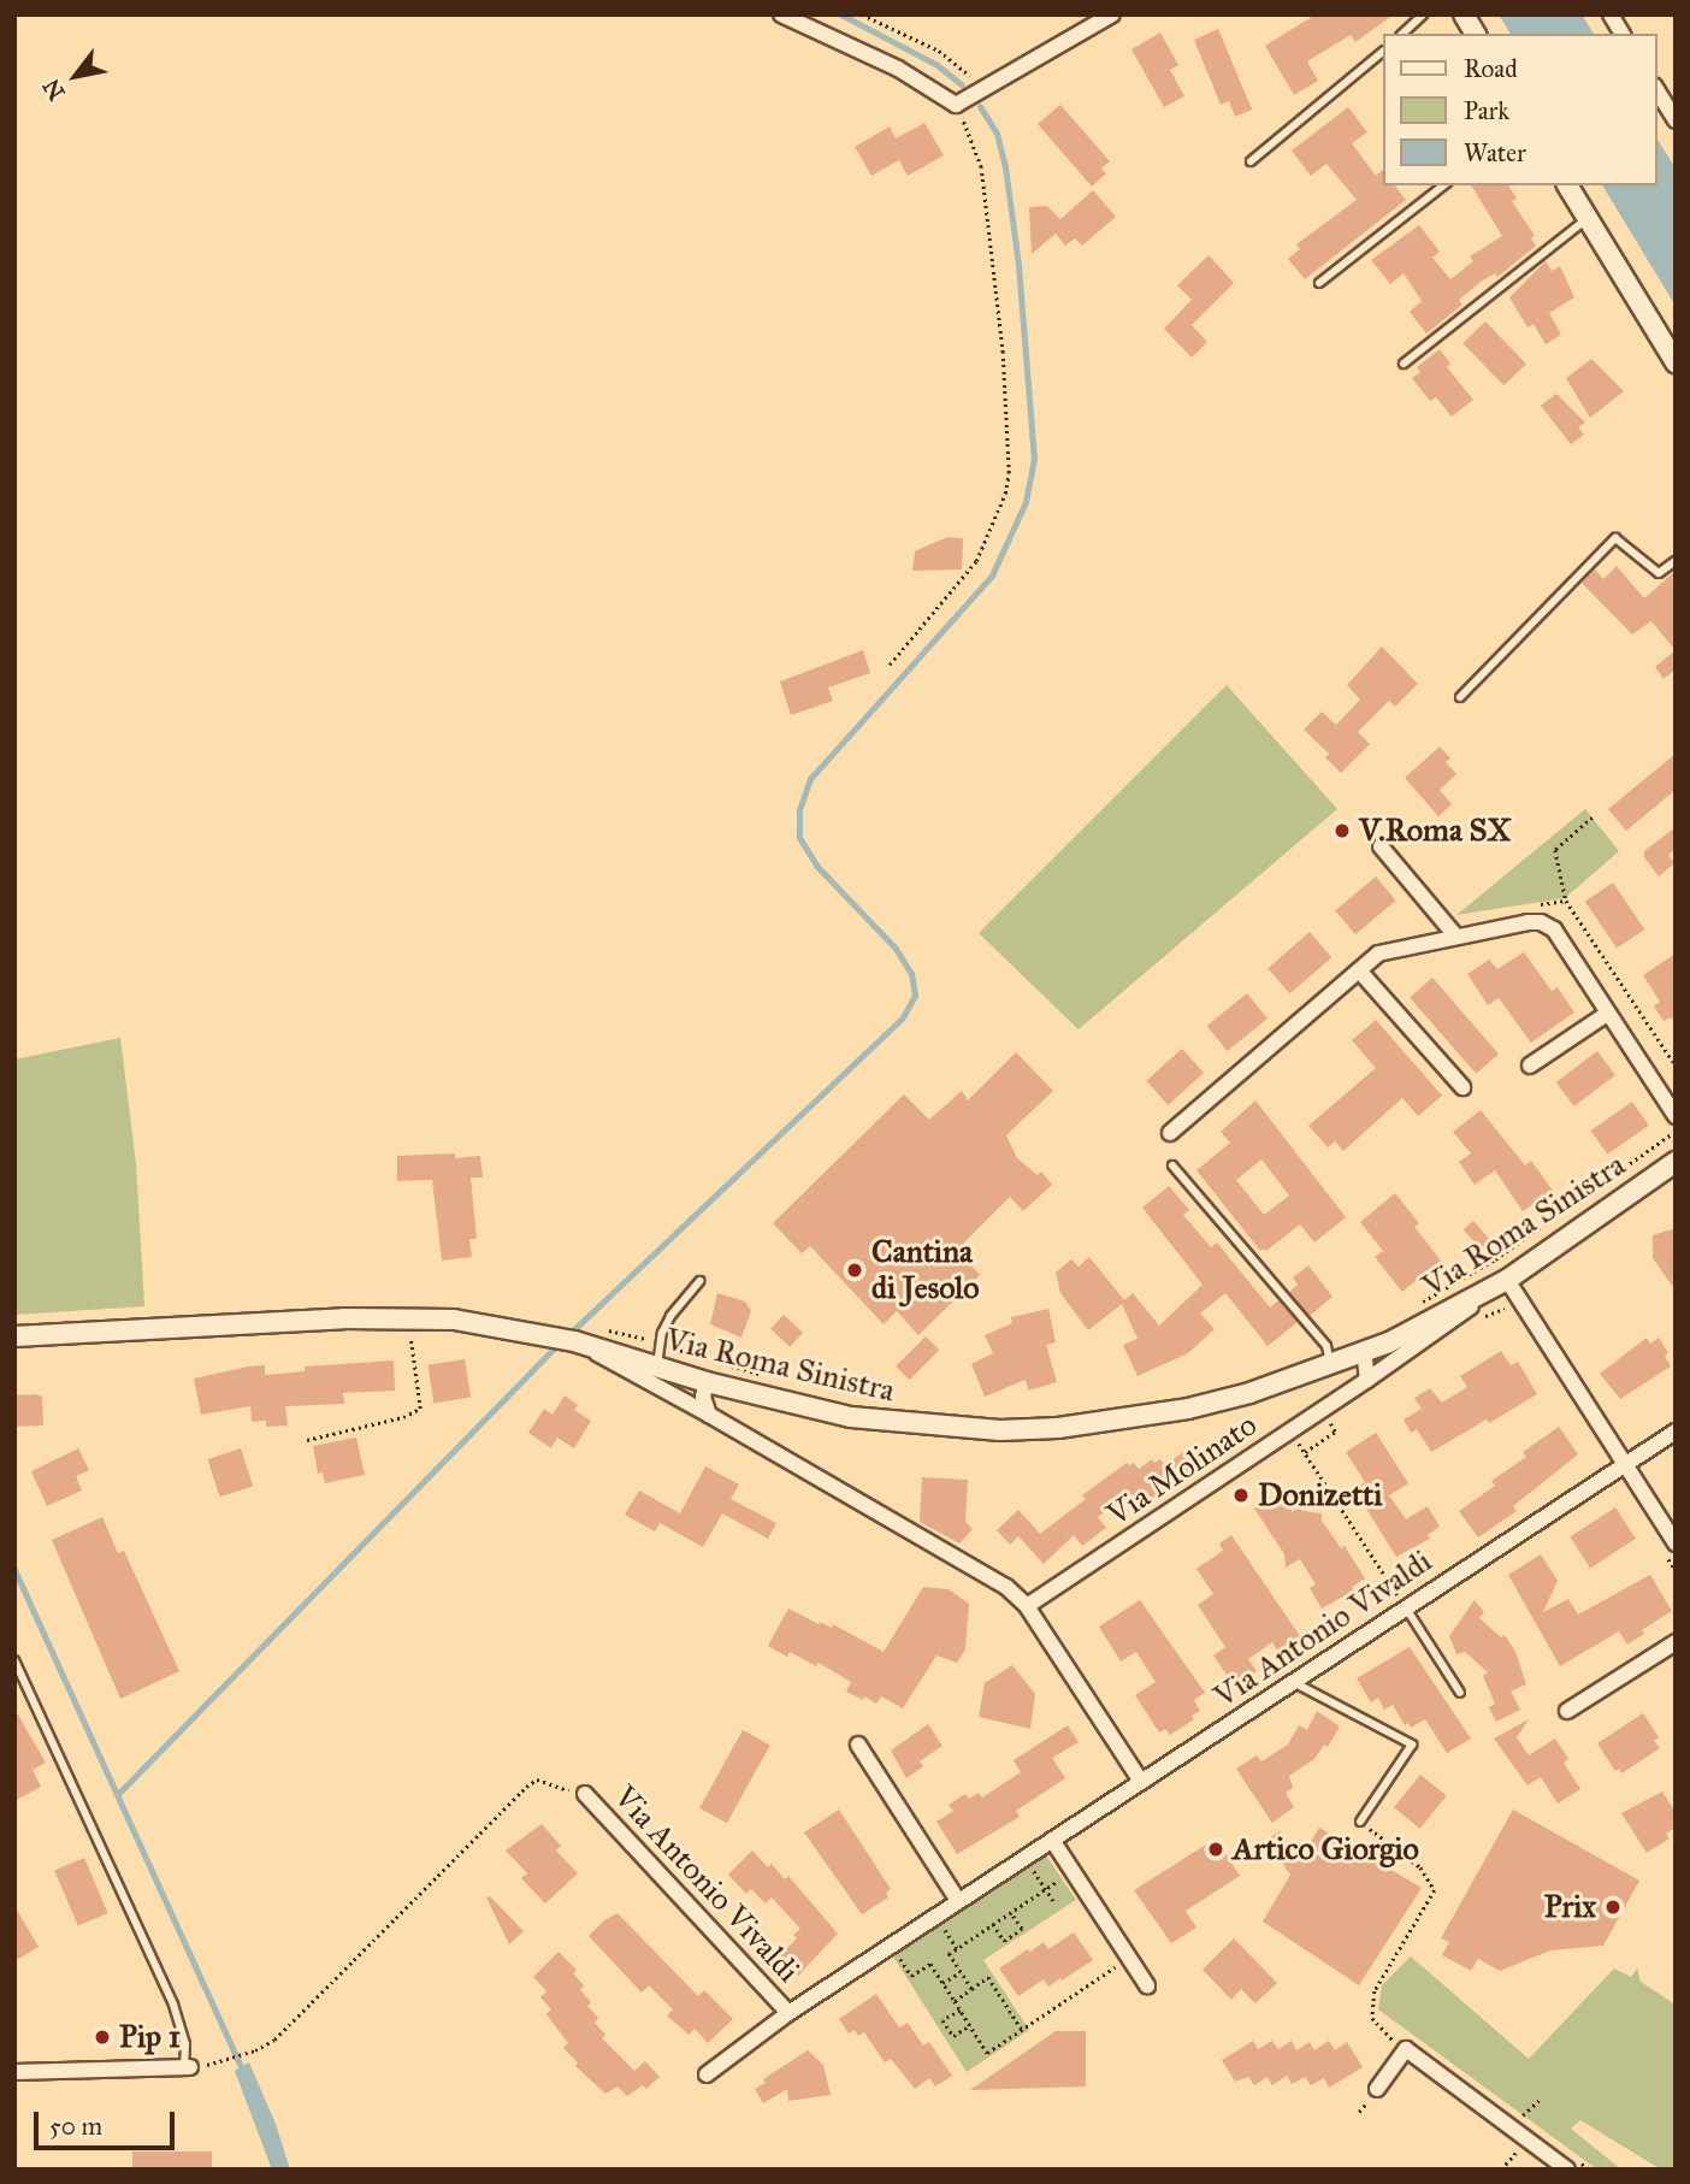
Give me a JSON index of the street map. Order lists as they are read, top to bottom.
{
  "streets": {
    "street": ["Via Roma Sinistra", "Via Molinato", "Via Antonio Vivaldi"]
  },
  "crossings": [
    ["Via Roma Sinistra", "Via Molinato"]
  ],
  "places": [
    "V.Roma SX",
    "Cantina di Jesolo",
    "Donizetti",
    "Artico Giorgio",
    "Prix",
    "Pip 1"
  ],
  "legend": ["Road", "Park", "Water"],
  "scale_bar": "50 m",
  "north": "bottom left"
}
